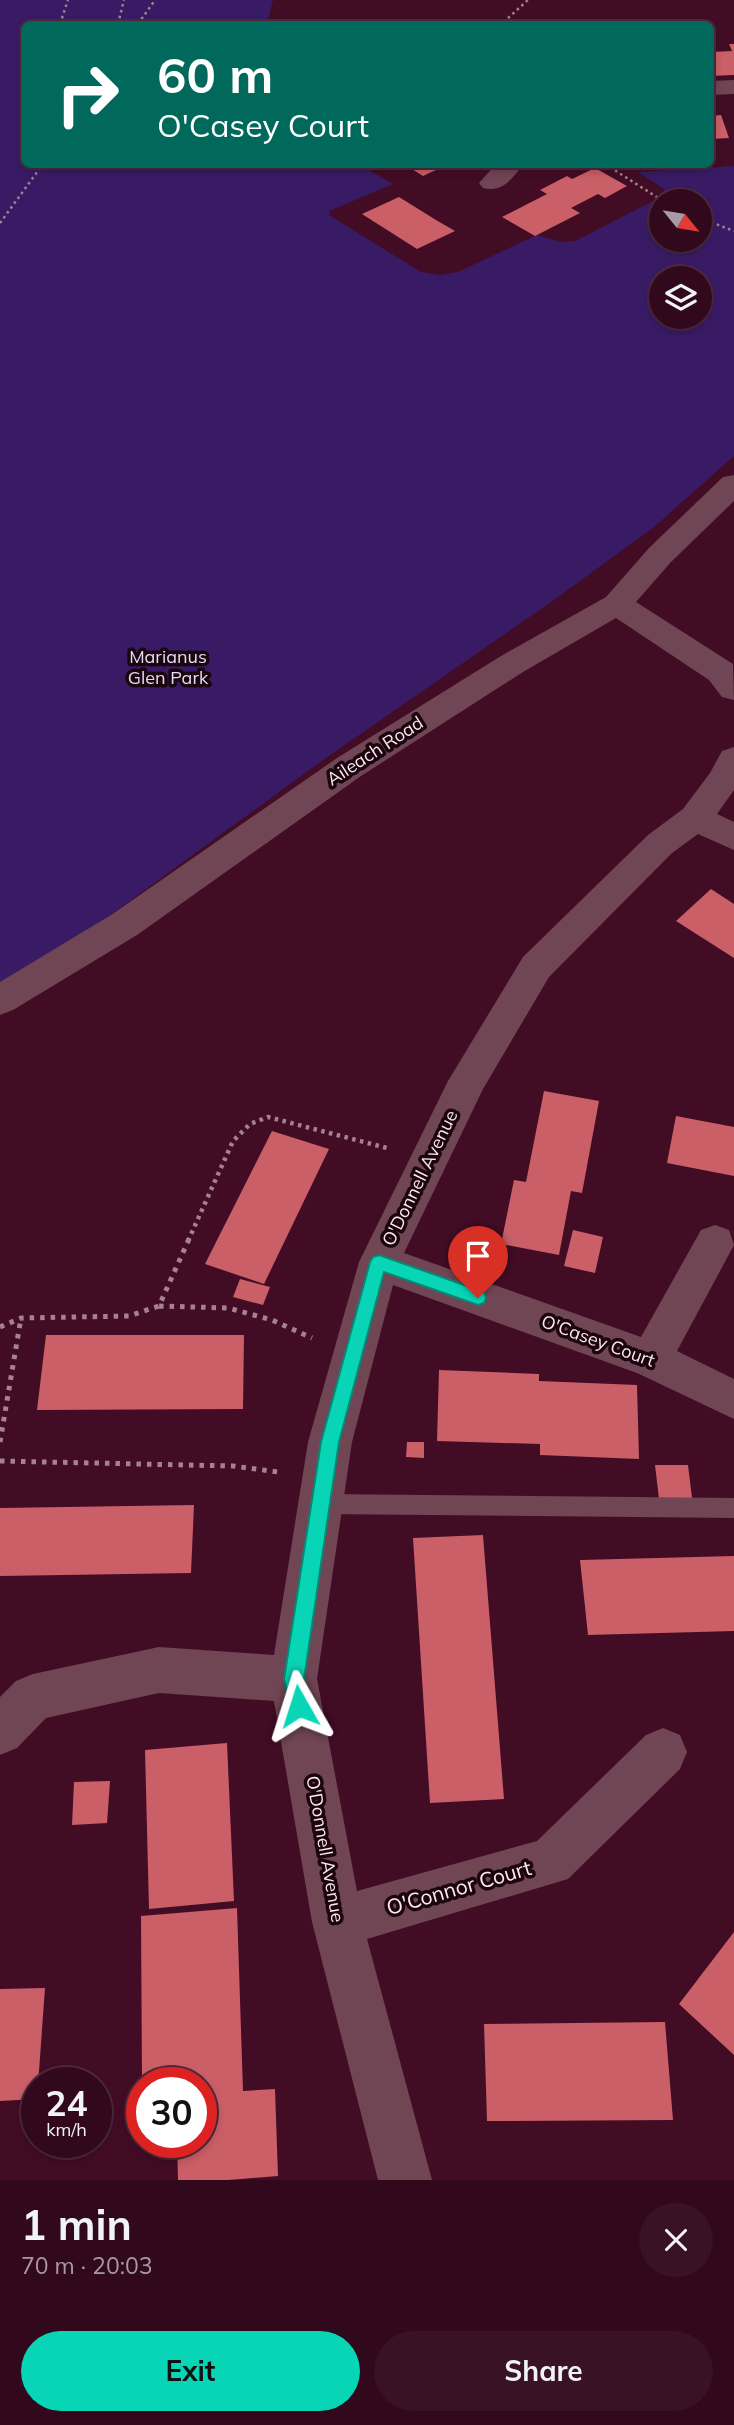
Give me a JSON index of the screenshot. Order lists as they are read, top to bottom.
{
  "streets": {
    "street": [
      "Aileach Road",
      "O'Donnell Avenue",
      "O'Casey Court",
      "O'Connor Court"
    ]
  },
  "crossings": [
    ["O'Donnell Avenue", "O'Casey Court"],
    ["O'Donnell Avenue", "O'Connor Court"]
  ],
  "parks": ["Marianus Glen Park"],
  "north": "bottom right",
  "page": {
    "turn": ["60 m", "O'Casey Court"],
    "speed": "24 km/h",
    "limit": "30",
    "heading": ["1 min", "70 m · 20:03"],
    "buttons": ["Exit", "Share"]
  }
}
